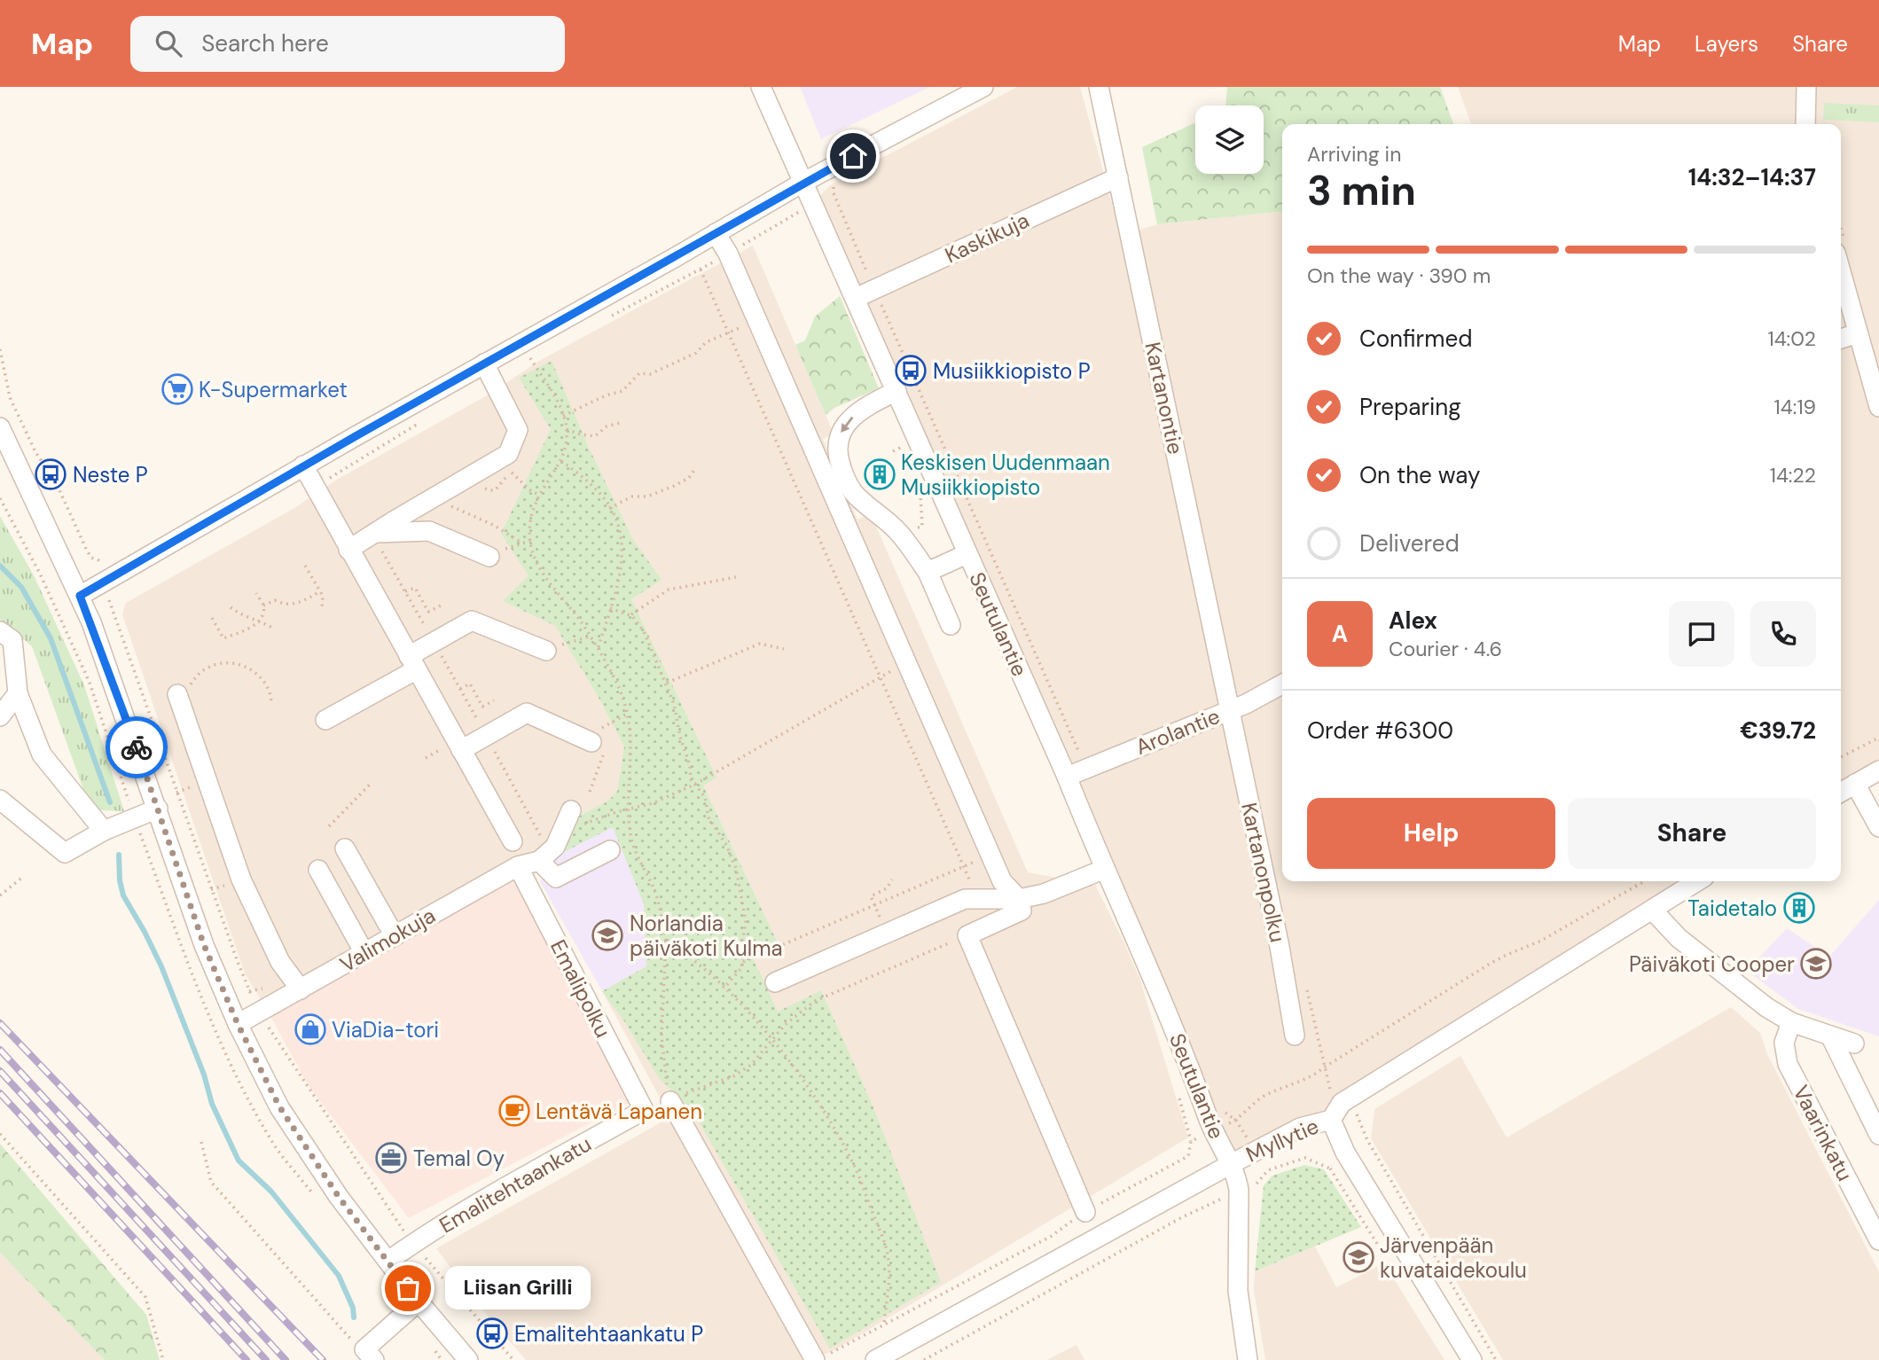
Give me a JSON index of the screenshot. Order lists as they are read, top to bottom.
{
  "streets": {
    "street": [
      "Kaskikuja",
      "Kartanontie",
      "Seutulantie",
      "Arolantie",
      "Kartanonpolku",
      "Valimokuja",
      "Emalipolku",
      "Vaarinkatu",
      "Myllytie",
      "Emalitehtaankatu"
    ]
  },
  "crossings": [
    ["Kaskikuja", "Kartanontie"],
    ["Kaskikuja", "Seutulantie"],
    ["Kartanontie", "Arolantie"],
    ["Kartanontie", "Kartanonpolku"],
    ["Seutulantie", "Arolantie"],
    ["Seutulantie", "Myllytie"],
    ["Arolantie", "Kartanonpolku"],
    ["Valimokuja", "Emalipolku"],
    ["Emalipolku", "Emalitehtaankatu"]
  ],
  "places": {
    "bus stop": ["Musiikkiopisto P", "Neste P", "Emalitehtaankatu P"],
    "supermarket": ["K-Supermarket"],
    "building": ["Keskisen Uudenmaan Musiikkiopisto", "Taidetalo"],
    "school or university": ["Norlandia päiväkoti Kulma", "Päiväkoti Cooper", "Järvenpään kuvataidekoulu"],
    "shop": ["ViaDia-tori"],
    "cafe": ["Lentävä Lapanen"],
    "office": ["Temal Oy"],
    "other": ["Liisan Grilli"]
  },
  "page": {
    "header": "Map",
    "search": "Search here",
    "nav": ["Map", "Layers", "Share"],
    "heading": ["3 min", "Arriving in", "14:32–14:37"],
    "panel": [
      "Alex",
      "Courier · 4.6",
      "Order #6300",
      "€39.72"
    ],
    "bar": "On the way · 390 m",
    "list": [
      ["Confirmed", "14:02"],
      ["Preparing", "14:19"],
      ["On the way", "14:22"],
      "Delivered"
    ],
    "round": "A",
    "buttons": ["Help", "Share"],
    "bubble": "Liisan Grilli"
  }
}
